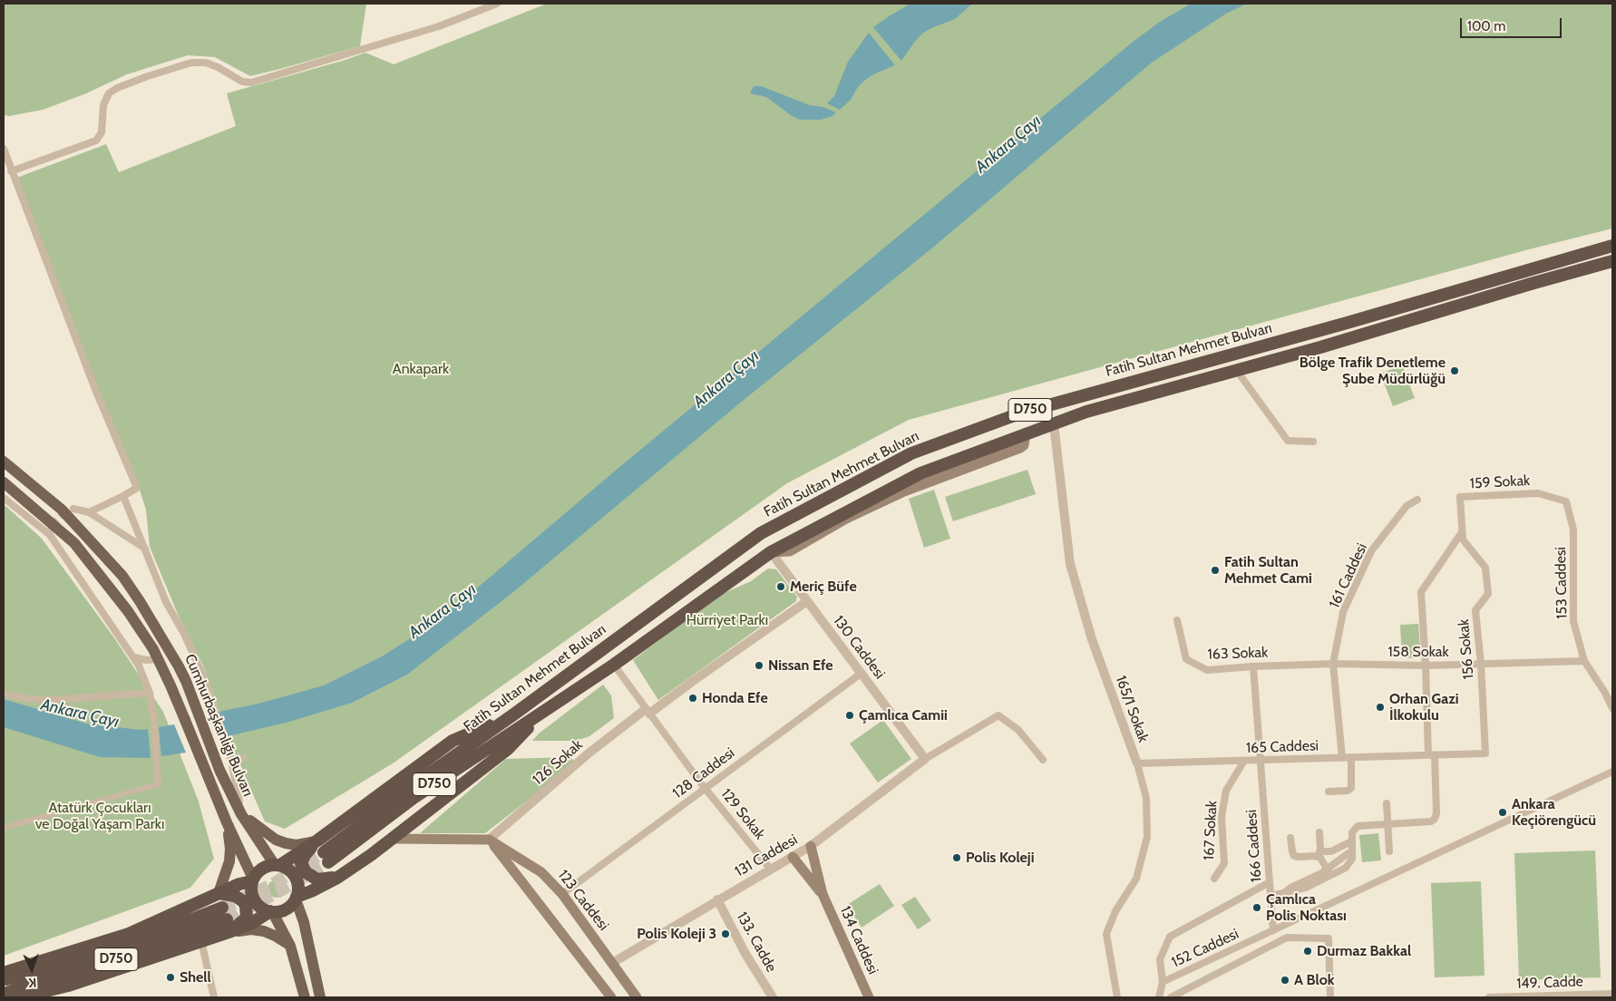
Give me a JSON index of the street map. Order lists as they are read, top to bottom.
{
  "streets": {
    "highway": ["Fatih Sultan Mehmet Bulvarı", "D750"],
    "main road": ["Cumhurbaşkanlığı Bulvarı", "123 Caddesi", "134 Caddesi"],
    "street": [
      "159 Sokak",
      "161 Caddesi",
      "153 Caddesi",
      "130 Caddesi",
      "156 Sokak",
      "158 Sokak",
      "163 Sokak",
      "165/1 Sokak",
      "165 Caddesi",
      "126 Sokak",
      "128 Caddesi",
      "129 Sokak",
      "167 Sokak",
      "166 Caddesi",
      "131 Caddesi",
      "133. Cadde",
      "152 Caddesi",
      "149. Cadde"
    ]
  },
  "crossings": [
    ["Fatih Sultan Mehmet Bulvarı", "130 Caddesi"],
    ["Fatih Sultan Mehmet Bulvarı", "165/1 Sokak"],
    ["Fatih Sultan Mehmet Bulvarı", "129 Sokak"],
    ["159 Sokak", "153 Caddesi"],
    ["159 Sokak", "156 Sokak"],
    ["161 Caddesi", "158 Sokak"],
    ["161 Caddesi", "163 Sokak"],
    ["161 Caddesi", "165 Caddesi"],
    ["153 Caddesi", "158 Sokak"],
    ["130 Caddesi", "126 Sokak"],
    ["130 Caddesi", "128 Caddesi"],
    ["130 Caddesi", "131 Caddesi"],
    ["156 Sokak", "158 Sokak"],
    ["156 Sokak", "165 Caddesi"],
    ["158 Sokak", "163 Sokak"],
    ["163 Sokak", "166 Caddesi"],
    ["165/1 Sokak", "165 Caddesi"],
    ["165 Caddesi", "167 Sokak"],
    ["165 Caddesi", "166 Caddesi"],
    ["126 Sokak", "129 Sokak"],
    ["126 Sokak", "123 Caddesi"],
    ["128 Caddesi", "129 Sokak"],
    ["128 Caddesi", "123 Caddesi"],
    ["129 Sokak", "131 Caddesi"],
    ["166 Caddesi", "152 Caddesi"],
    ["131 Caddesi", "123 Caddesi"],
    ["131 Caddesi", "134 Caddesi"],
    ["131 Caddesi", "133. Cadde"]
  ],
  "water": ["Ankara Çayı"],
  "parks": ["Ankapark", "Hürriyet Parkı", "Atatürk Çocukları ve Doğal Yaşam Parkı"],
  "places": [
    "Bölge Trafik Denetleme Şube Müdürlüğü",
    "Fatih Sultan Mehmet Cami",
    "Meriç Büfe",
    "Nissan Efe",
    "Honda Efe",
    "Orhan Gazi İlkokulu",
    "Çamlıca Camii",
    "Ankara Keçiörengücü",
    "Polis Koleji",
    "Çamlıca Polis Noktası",
    "Polis Koleji 3",
    "Durmaz Bakkal",
    "Shell",
    "A Blok"
  ],
  "scale_bar": "100 m",
  "north": "bottom"
}
